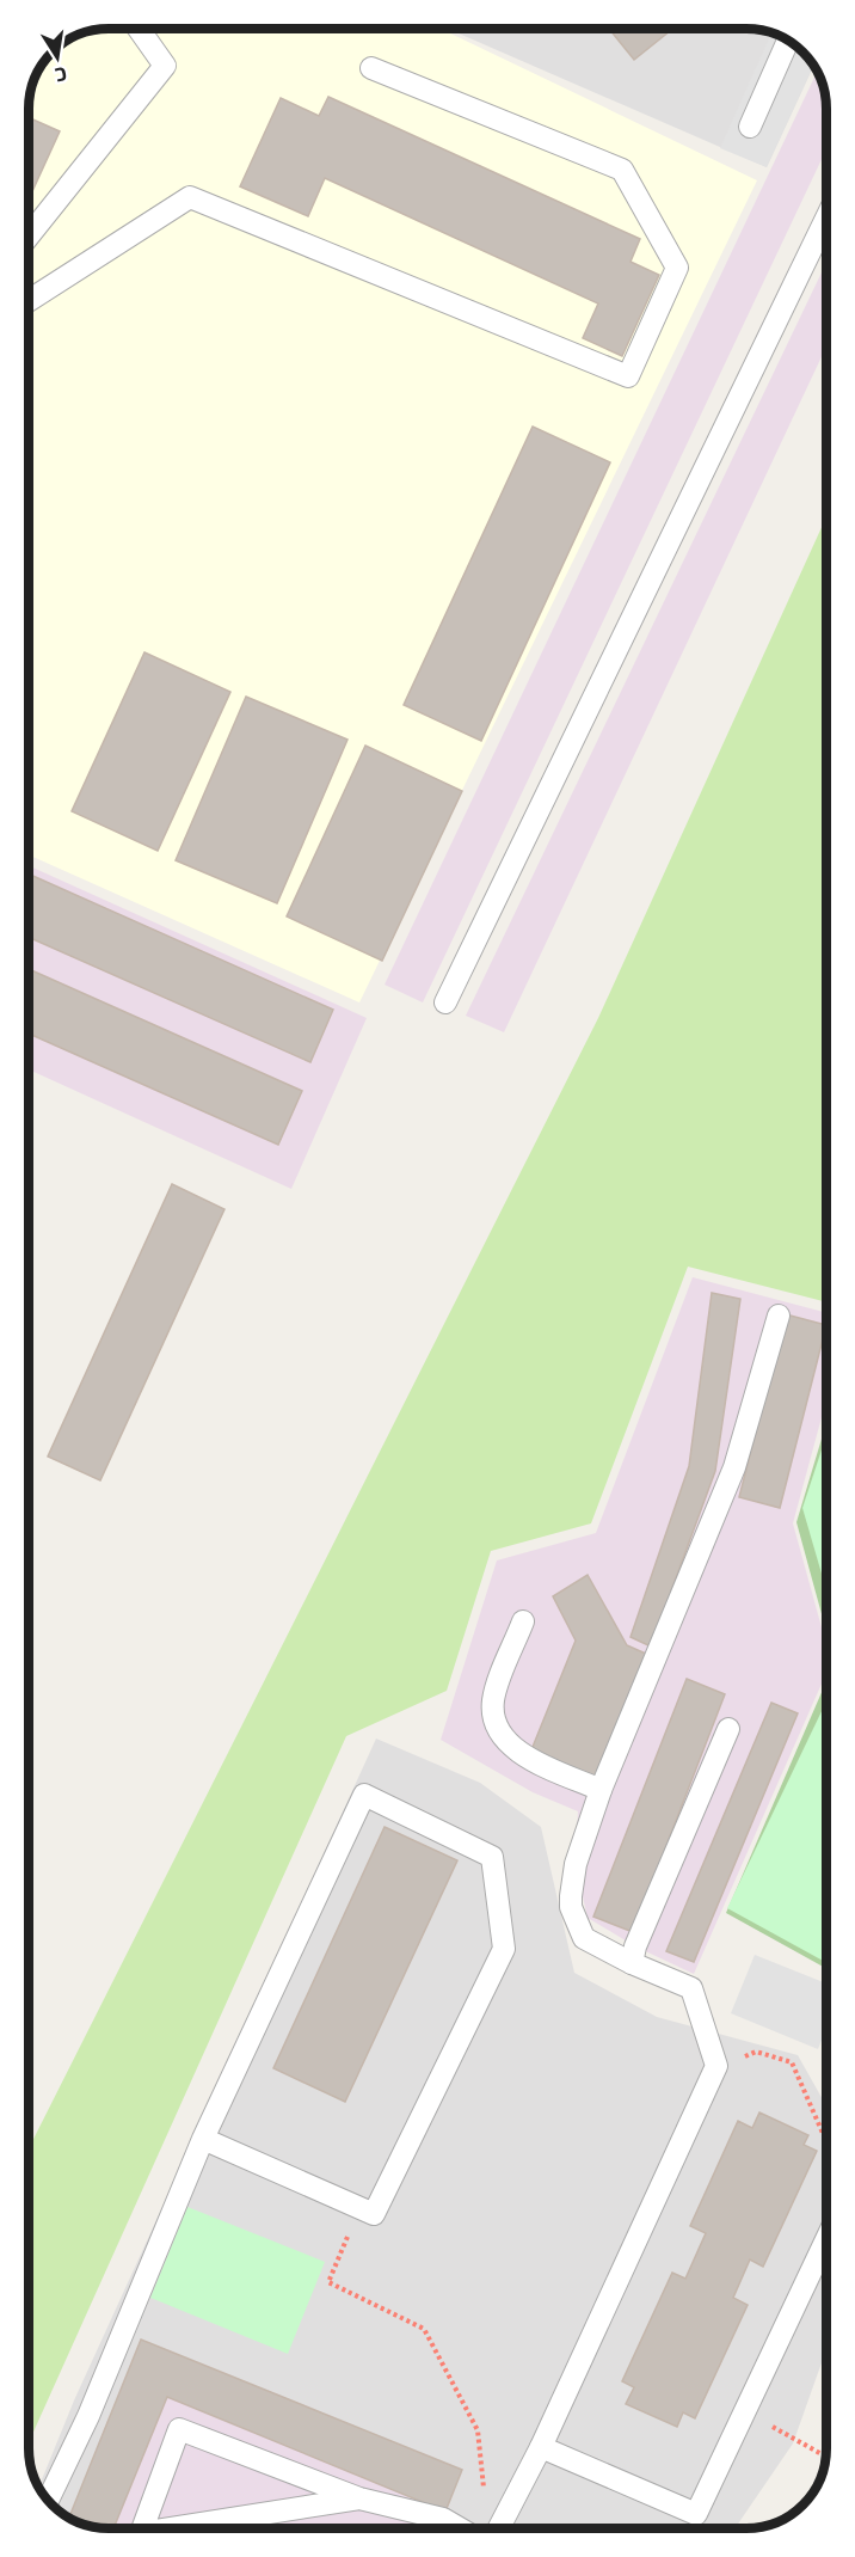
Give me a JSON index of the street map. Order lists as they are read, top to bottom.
{
  "north": "bottom"
}
